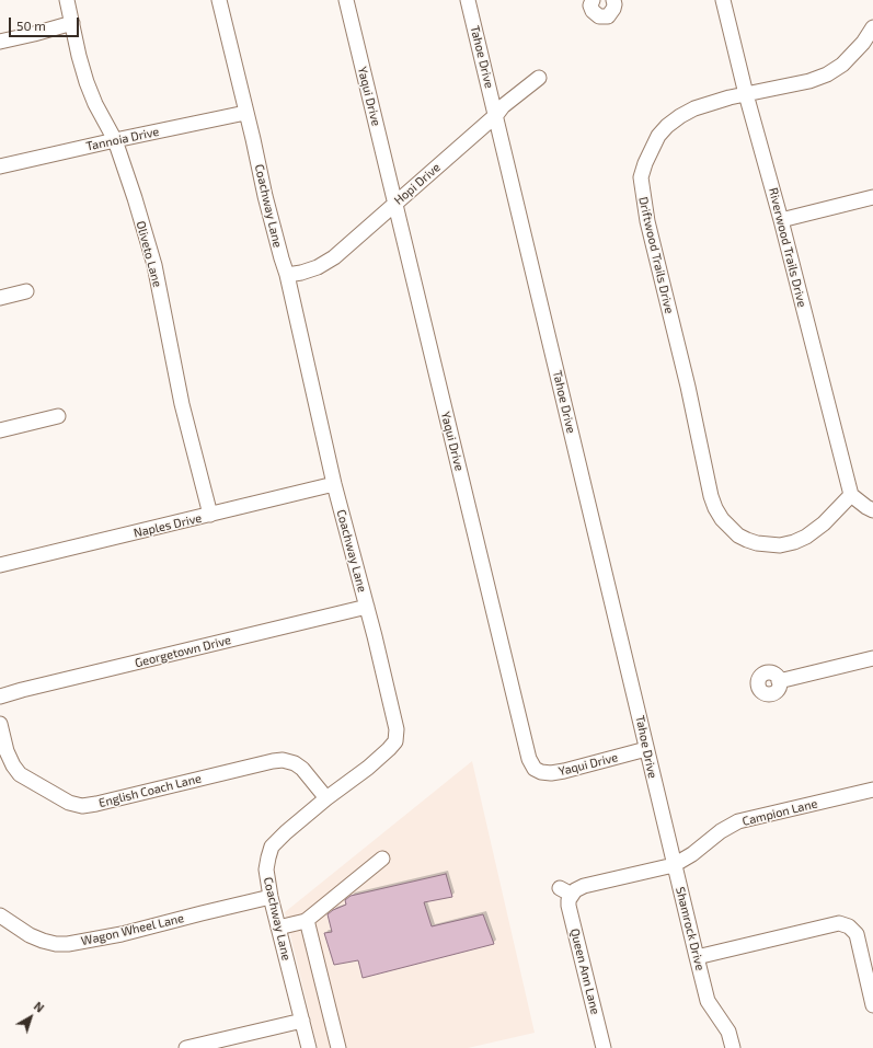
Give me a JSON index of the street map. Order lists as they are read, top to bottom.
{
  "streets": {
    "street": [
      "Tahoe Drive",
      "Yaqui Drive",
      "Tannoia Drive",
      "Hopi Drive",
      "Coachway Lane",
      "Riverwood Trails Drive",
      "Oliveto Lane",
      "Driftwood Trails Drive",
      "Naples Drive",
      "Georgetown Drive",
      "English Coach Lane",
      "Campion Lane",
      "Shamrock Drive",
      "Wagon Wheel Lane",
      "Queen Ann Lane"
    ]
  },
  "crossings": [
    ["Tahoe Drive", "Yaqui Drive"],
    ["Tahoe Drive", "Hopi Drive"],
    ["Tahoe Drive", "Shamrock Drive"],
    ["Yaqui Drive", "Hopi Drive"],
    ["Tannoia Drive", "Coachway Lane"],
    ["Tannoia Drive", "Oliveto Lane"],
    ["Hopi Drive", "Coachway Lane"],
    ["Coachway Lane", "Naples Drive"],
    ["Coachway Lane", "Georgetown Drive"],
    ["Coachway Lane", "English Coach Lane"],
    ["Coachway Lane", "Wagon Wheel Lane"],
    ["Riverwood Trails Drive", "Driftwood Trails Drive"],
    ["Oliveto Lane", "Naples Drive"],
    ["Campion Lane", "Shamrock Drive"],
    ["Campion Lane", "Queen Ann Lane"]
  ],
  "scale_bar": "50 m",
  "north": "top right"
}
